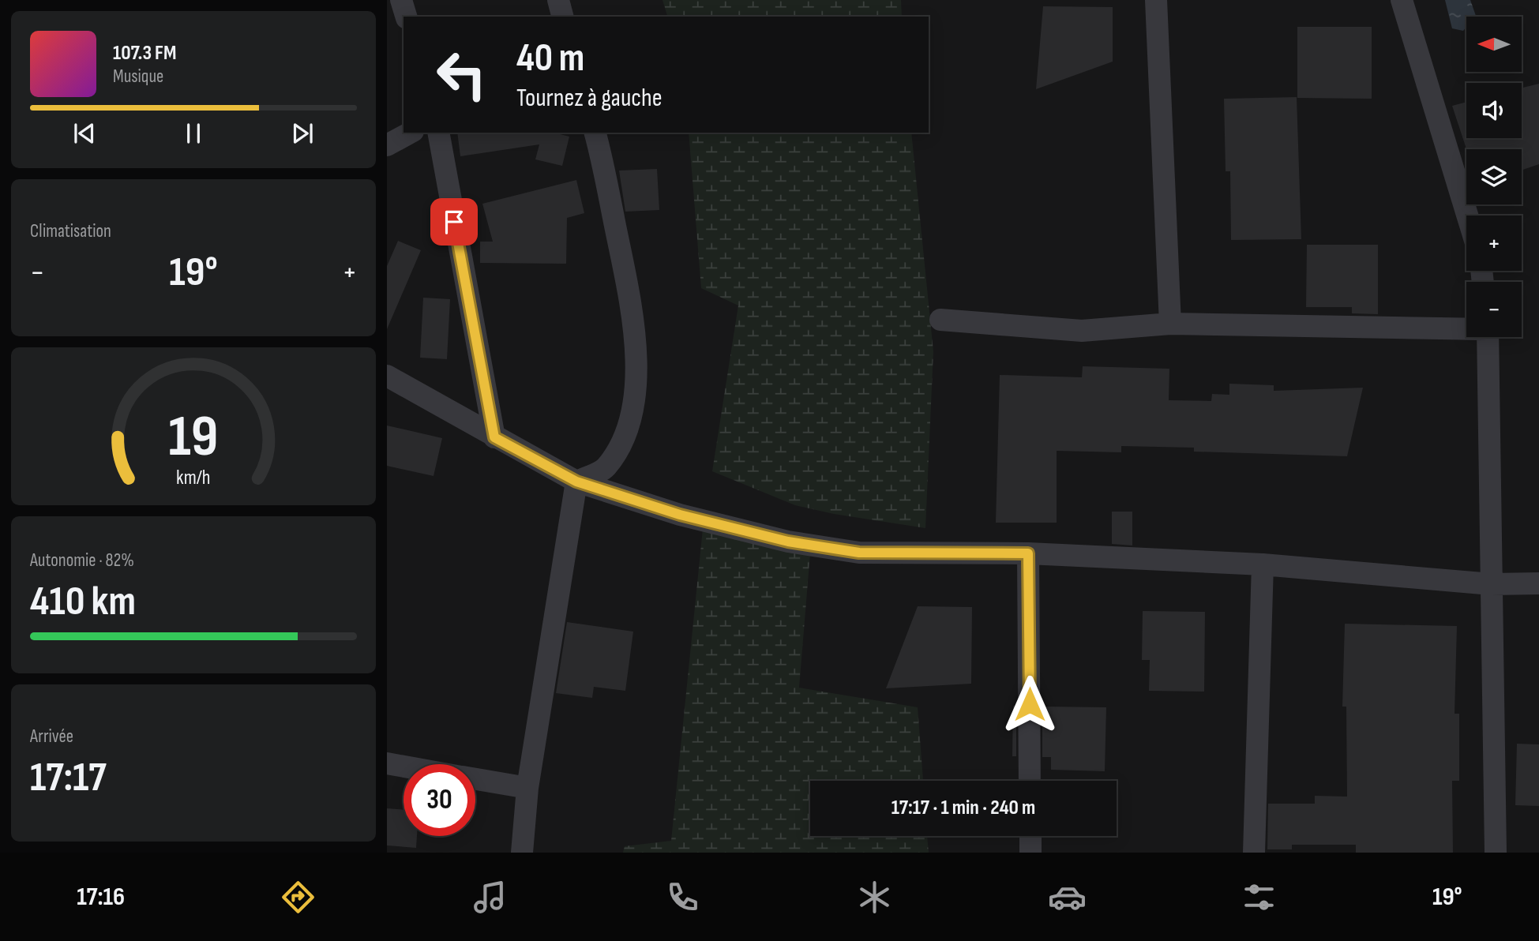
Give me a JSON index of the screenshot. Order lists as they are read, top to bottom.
{
  "north": "left",
  "page": {
    "map_buttons": ["+", "−"],
    "turn": ["40 m", "Tournez à gauche"],
    "song": ["107.3 FM", "Musique"],
    "tile": [
      "Climatisation",
      ["Autonomie · 82%", "410 km"],
      ["Arrivée", "17:17"]
    ],
    "heat": ["−", "19°", "+"],
    "limit": "30",
    "trip": "17:17 · 1 min · 240 m",
    "tabs": ["17:16", "19°"],
    "gauge": ["19", "km/h"]
  }
}
